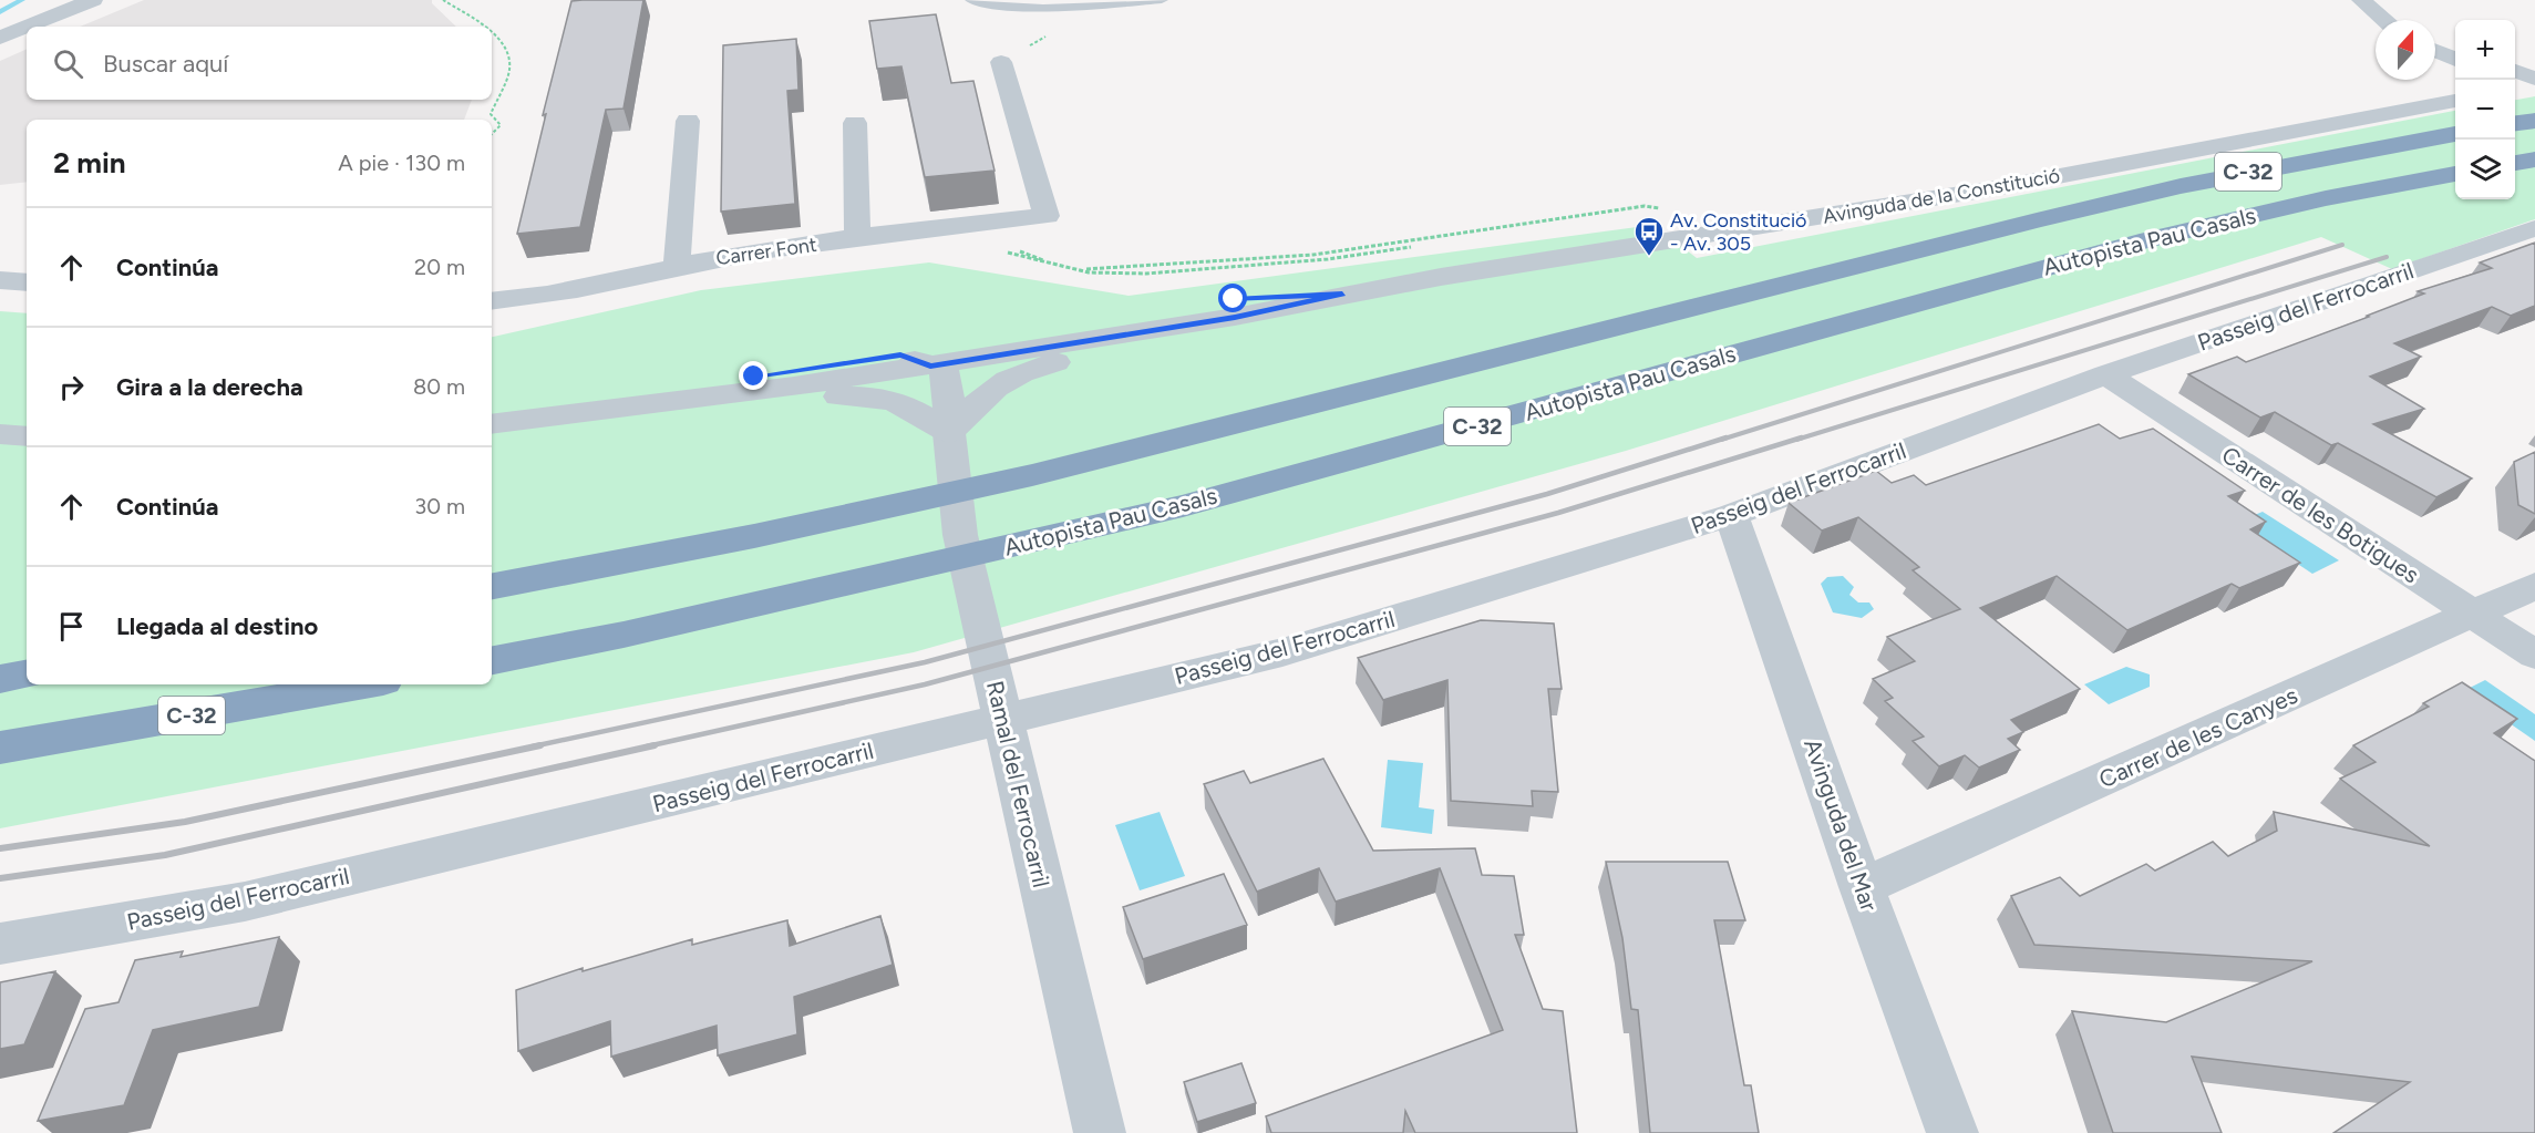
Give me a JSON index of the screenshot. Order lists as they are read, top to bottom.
{
  "streets": {
    "highway": ["C-32", "Autopista Pau Casals"],
    "street": [
      "Avinguda de la Constitució",
      "Carrer Font",
      "Passeig del Ferrocarril",
      "Carrer de les Botigues",
      "Carrer de les Canyes",
      "Ramal del Ferrocarril",
      "Avinguda del Mar"
    ]
  },
  "crossings": [
    ["Avinguda de la Constitució", "Ramal del Ferrocarril"],
    ["Passeig del Ferrocarril", "Carrer de les Botigues"],
    ["Passeig del Ferrocarril", "Avinguda del Mar"],
    ["Carrer de les Botigues", "Carrer de les Canyes"],
    ["Carrer de les Canyes", "Avinguda del Mar"]
  ],
  "places": {
    "bus stop": ["Av. Constitució - Av. 305"]
  },
  "north": "top",
  "page": {
    "map_buttons": ["+", "−"],
    "search": "Buscar aquí",
    "heading": ["2 min", "A pie · 130 m"],
    "list": [
      ["Continúa", "20 m"],
      ["Gira a la derecha", "80 m"],
      ["Continúa", "30 m"],
      "Llegada al destino"
    ]
  }
}
